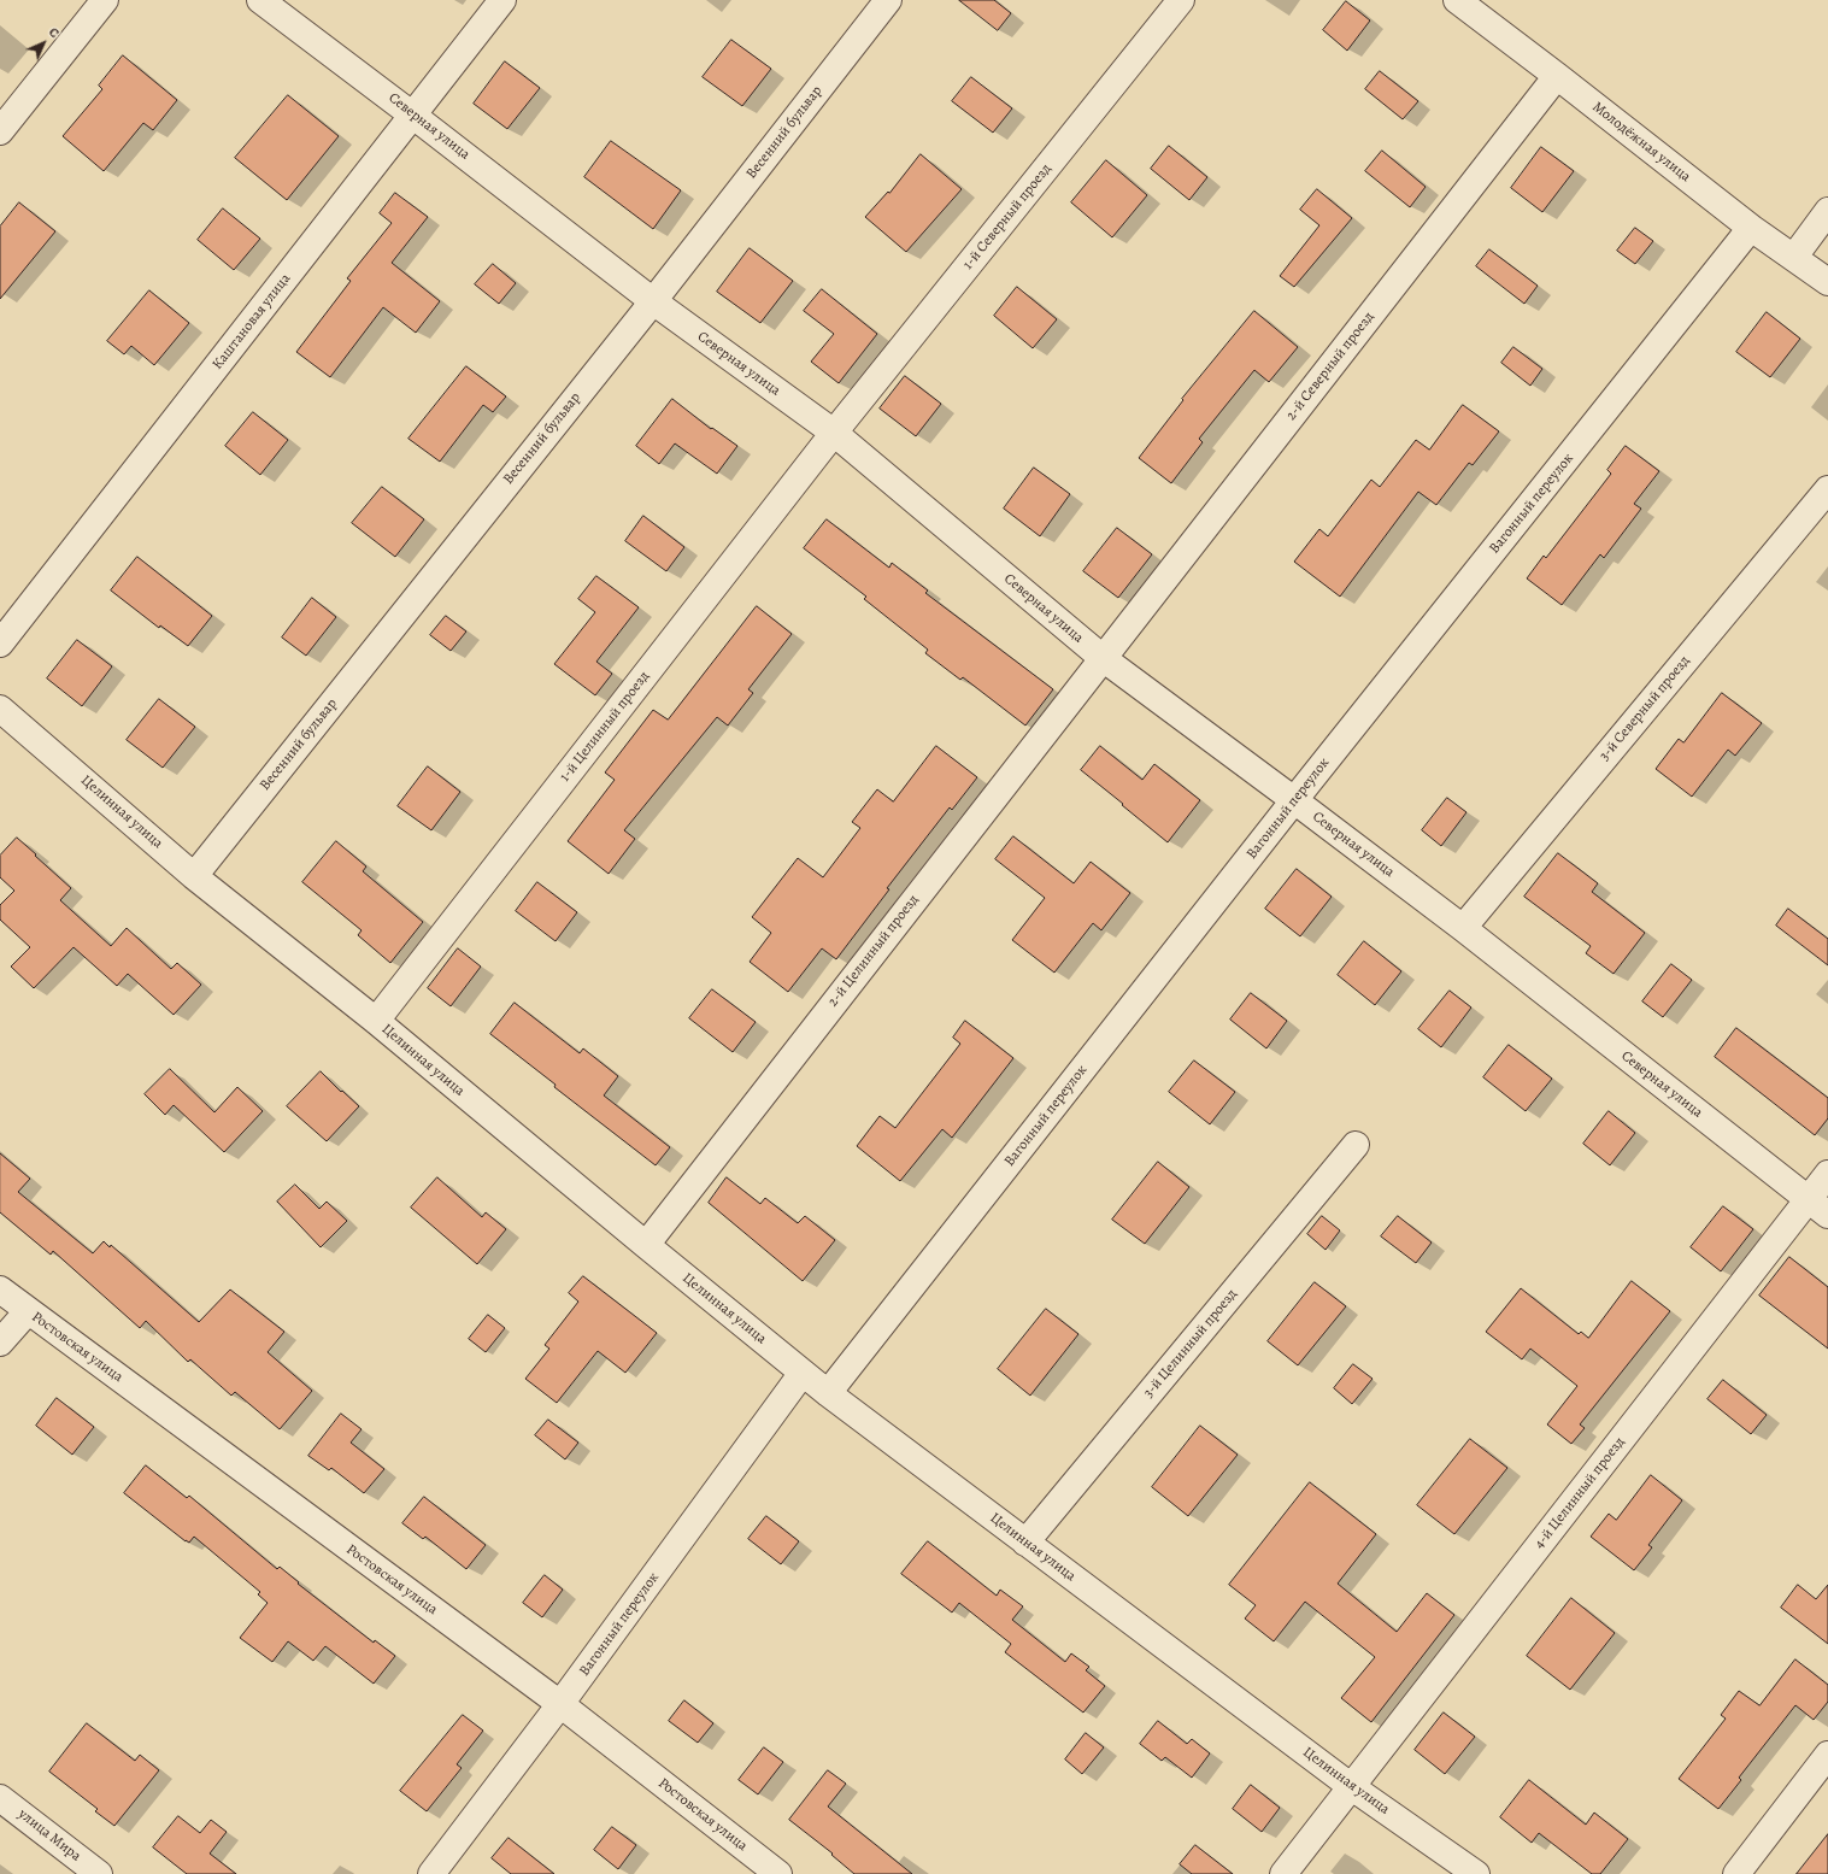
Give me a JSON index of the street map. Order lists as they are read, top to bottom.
{
  "streets": {
    "street": [
      "Северная улица",
      "Весенний бульвар",
      "Молодёжная улица",
      "1-й Северный проезд",
      "Каштановая улица",
      "2-й Северный проезд",
      "Вагонный переулок",
      "3-й Северный проезд",
      "1-й Целинный проезд",
      "Целинная улица",
      "2-й Целинный проезд",
      "3-й Целинный проезд",
      "Ростовская улица",
      "4-й Целинный проезд",
      "улица Мира"
    ]
  },
  "crossings": [
    ["Северная улица", "Весенний бульвар"],
    ["Северная улица", "1-й Северный проезд"],
    ["Северная улица", "Каштановая улица"],
    ["Северная улица", "2-й Северный проезд"],
    ["Северная улица", "Вагонный переулок"],
    ["Северная улица", "3-й Северный проезд"],
    ["Северная улица", "1-й Целинный проезд"],
    ["Северная улица", "2-й Целинный проезд"],
    ["Северная улица", "4-й Целинный проезд"],
    ["Весенний бульвар", "Целинная улица"],
    ["Молодёжная улица", "2-й Северный проезд"],
    ["Молодёжная улица", "Вагонный переулок"],
    ["1-й Северный проезд", "1-й Целинный проезд"],
    ["2-й Северный проезд", "2-й Целинный проезд"],
    ["Вагонный переулок", "Целинная улица"],
    ["Вагонный переулок", "Ростовская улица"],
    ["1-й Целинный проезд", "Целинная улица"],
    ["Целинная улица", "2-й Целинный проезд"],
    ["Целинная улица", "3-й Целинный проезд"],
    ["Целинная улица", "4-й Целинный проезд"]
  ],
  "north": "top right"
}
